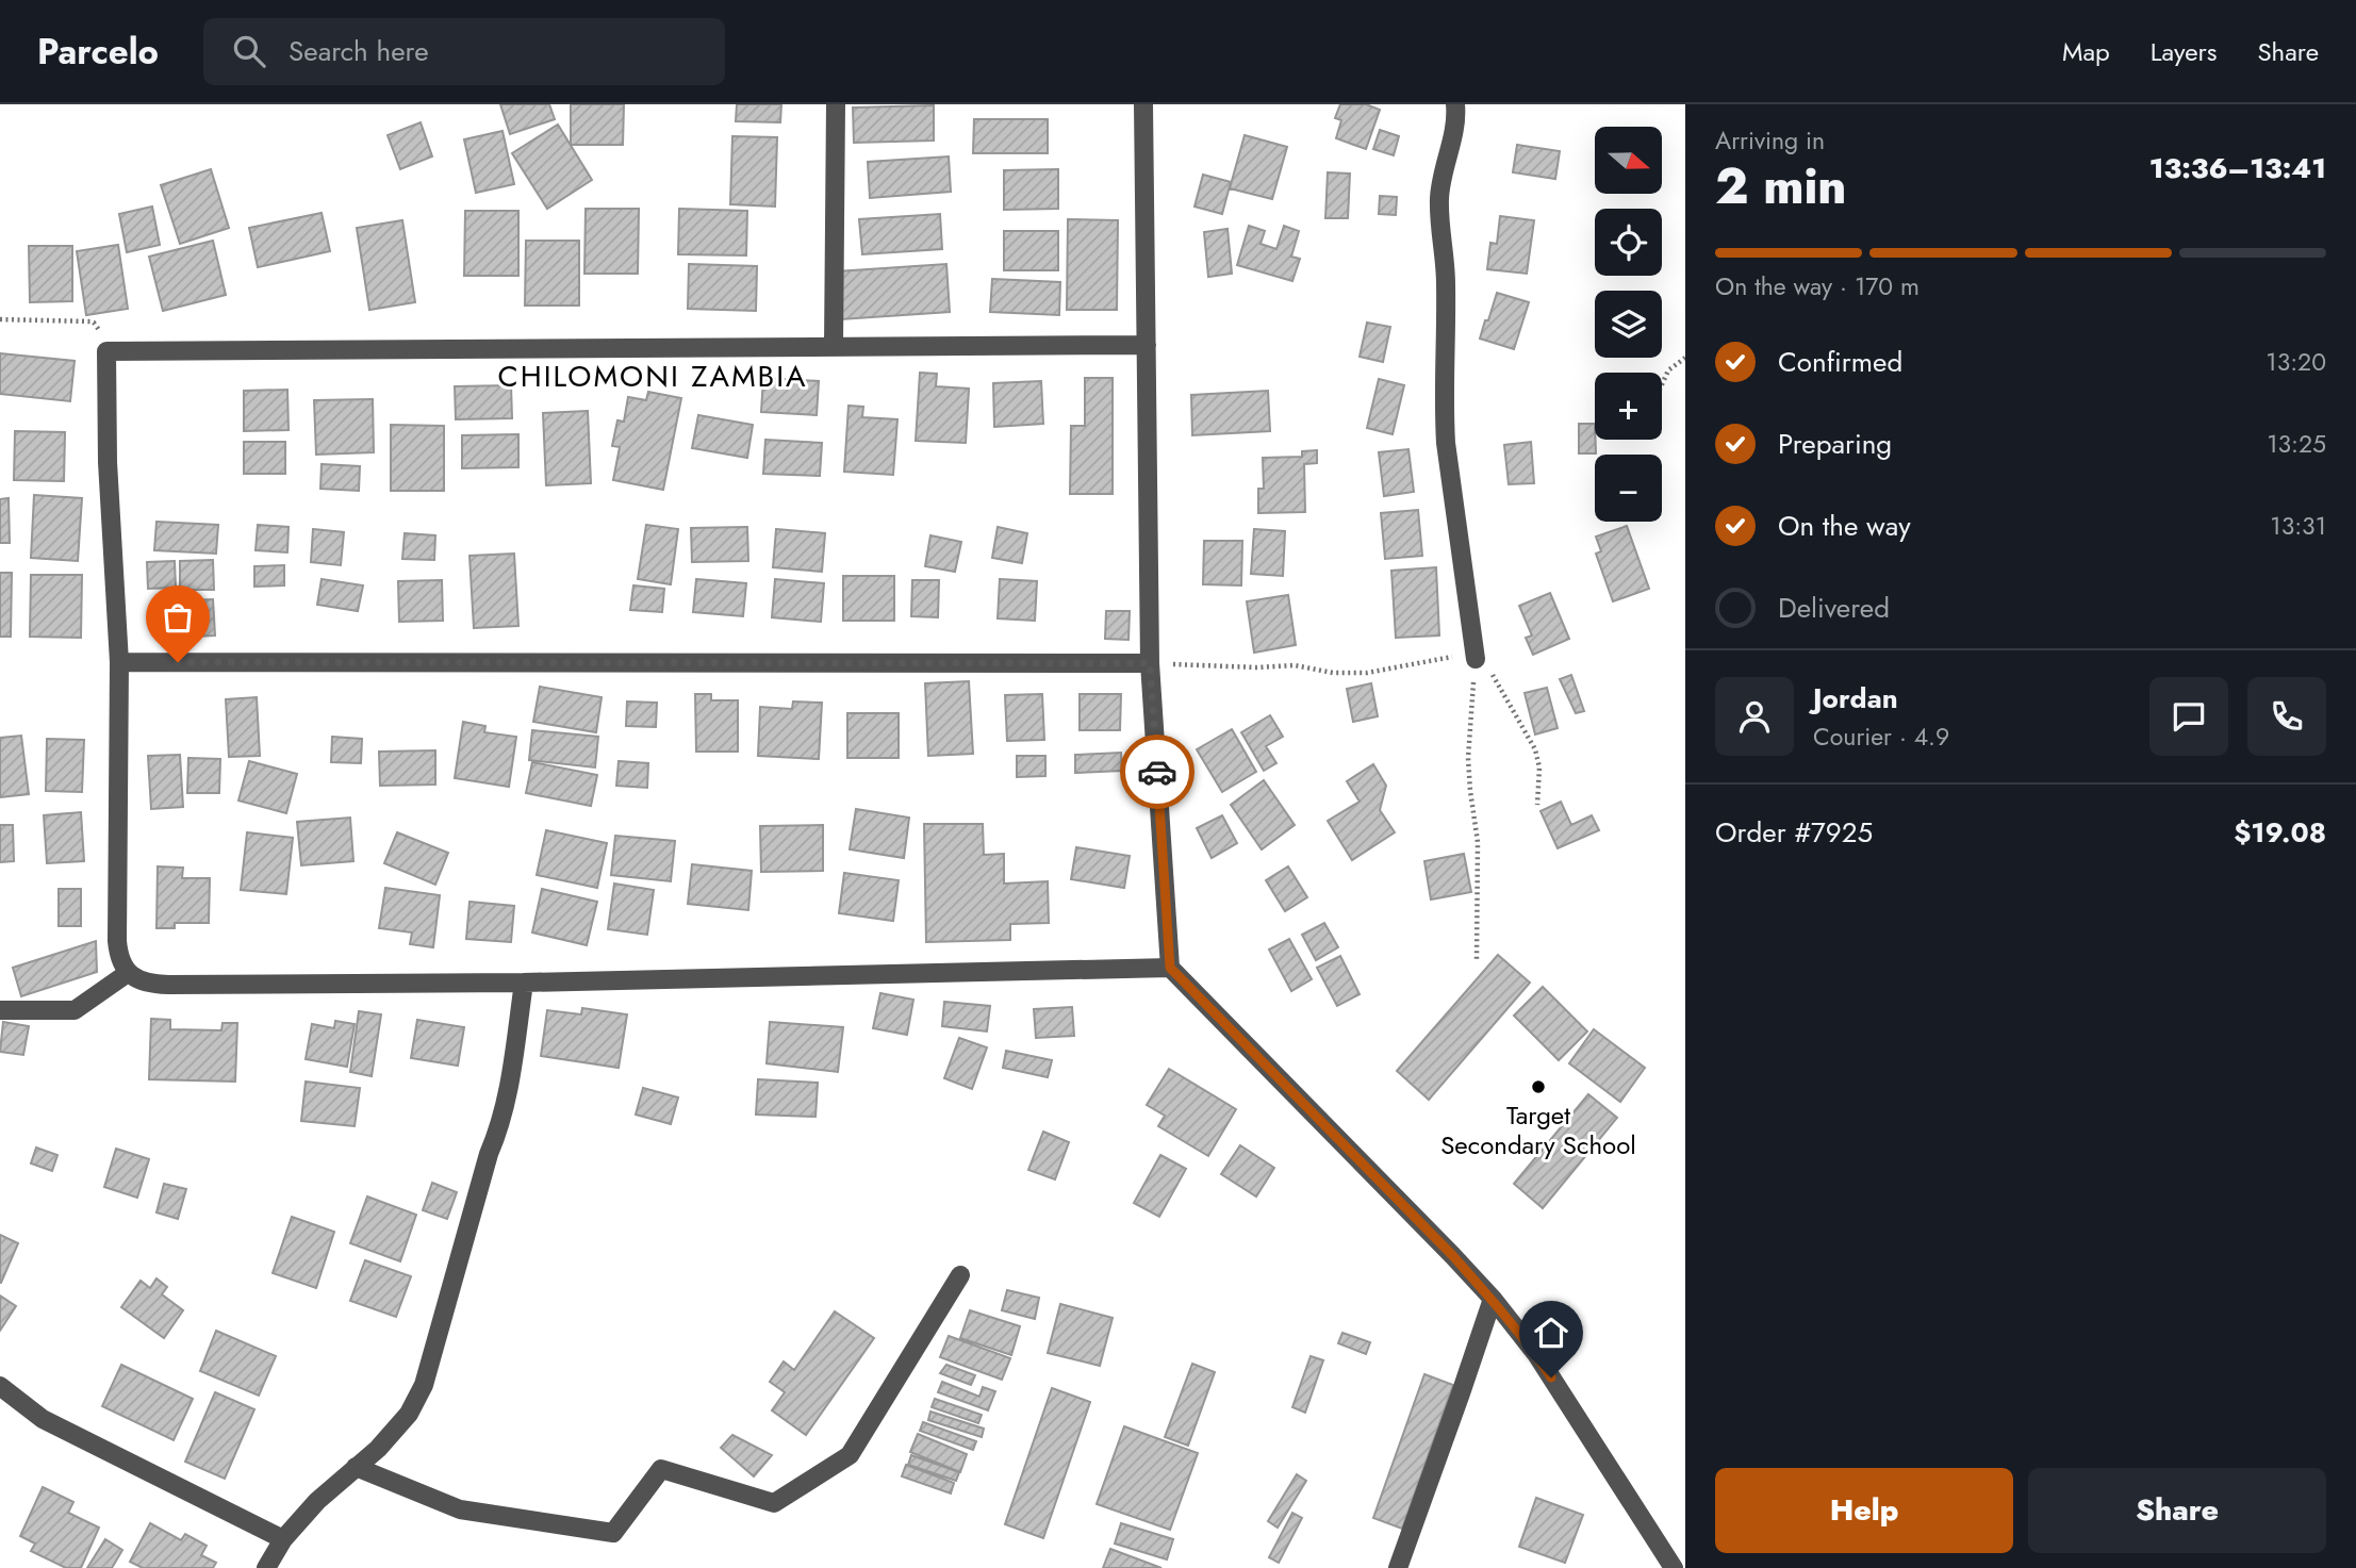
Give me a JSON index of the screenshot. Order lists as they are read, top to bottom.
{
  "districts": ["CHILOMONI ZAMBIA"],
  "places": ["Target Secondary School"],
  "north": "right",
  "page": {
    "header": "Parcelo",
    "search": "Search here",
    "nav": ["Map", "Layers", "Share"],
    "heading": ["2 min", "Arriving in", "13:36–13:41"],
    "panel": [
      "Jordan",
      "Courier · 4.9",
      "Order #7925",
      "$19.08"
    ],
    "map_buttons": ["+", "−"],
    "bar": "On the way · 170 m",
    "list": [
      ["Confirmed", "13:20"],
      ["Preparing", "13:25"],
      ["On the way", "13:31"],
      "Delivered"
    ],
    "buttons": ["Help", "Share"]
  }
}
